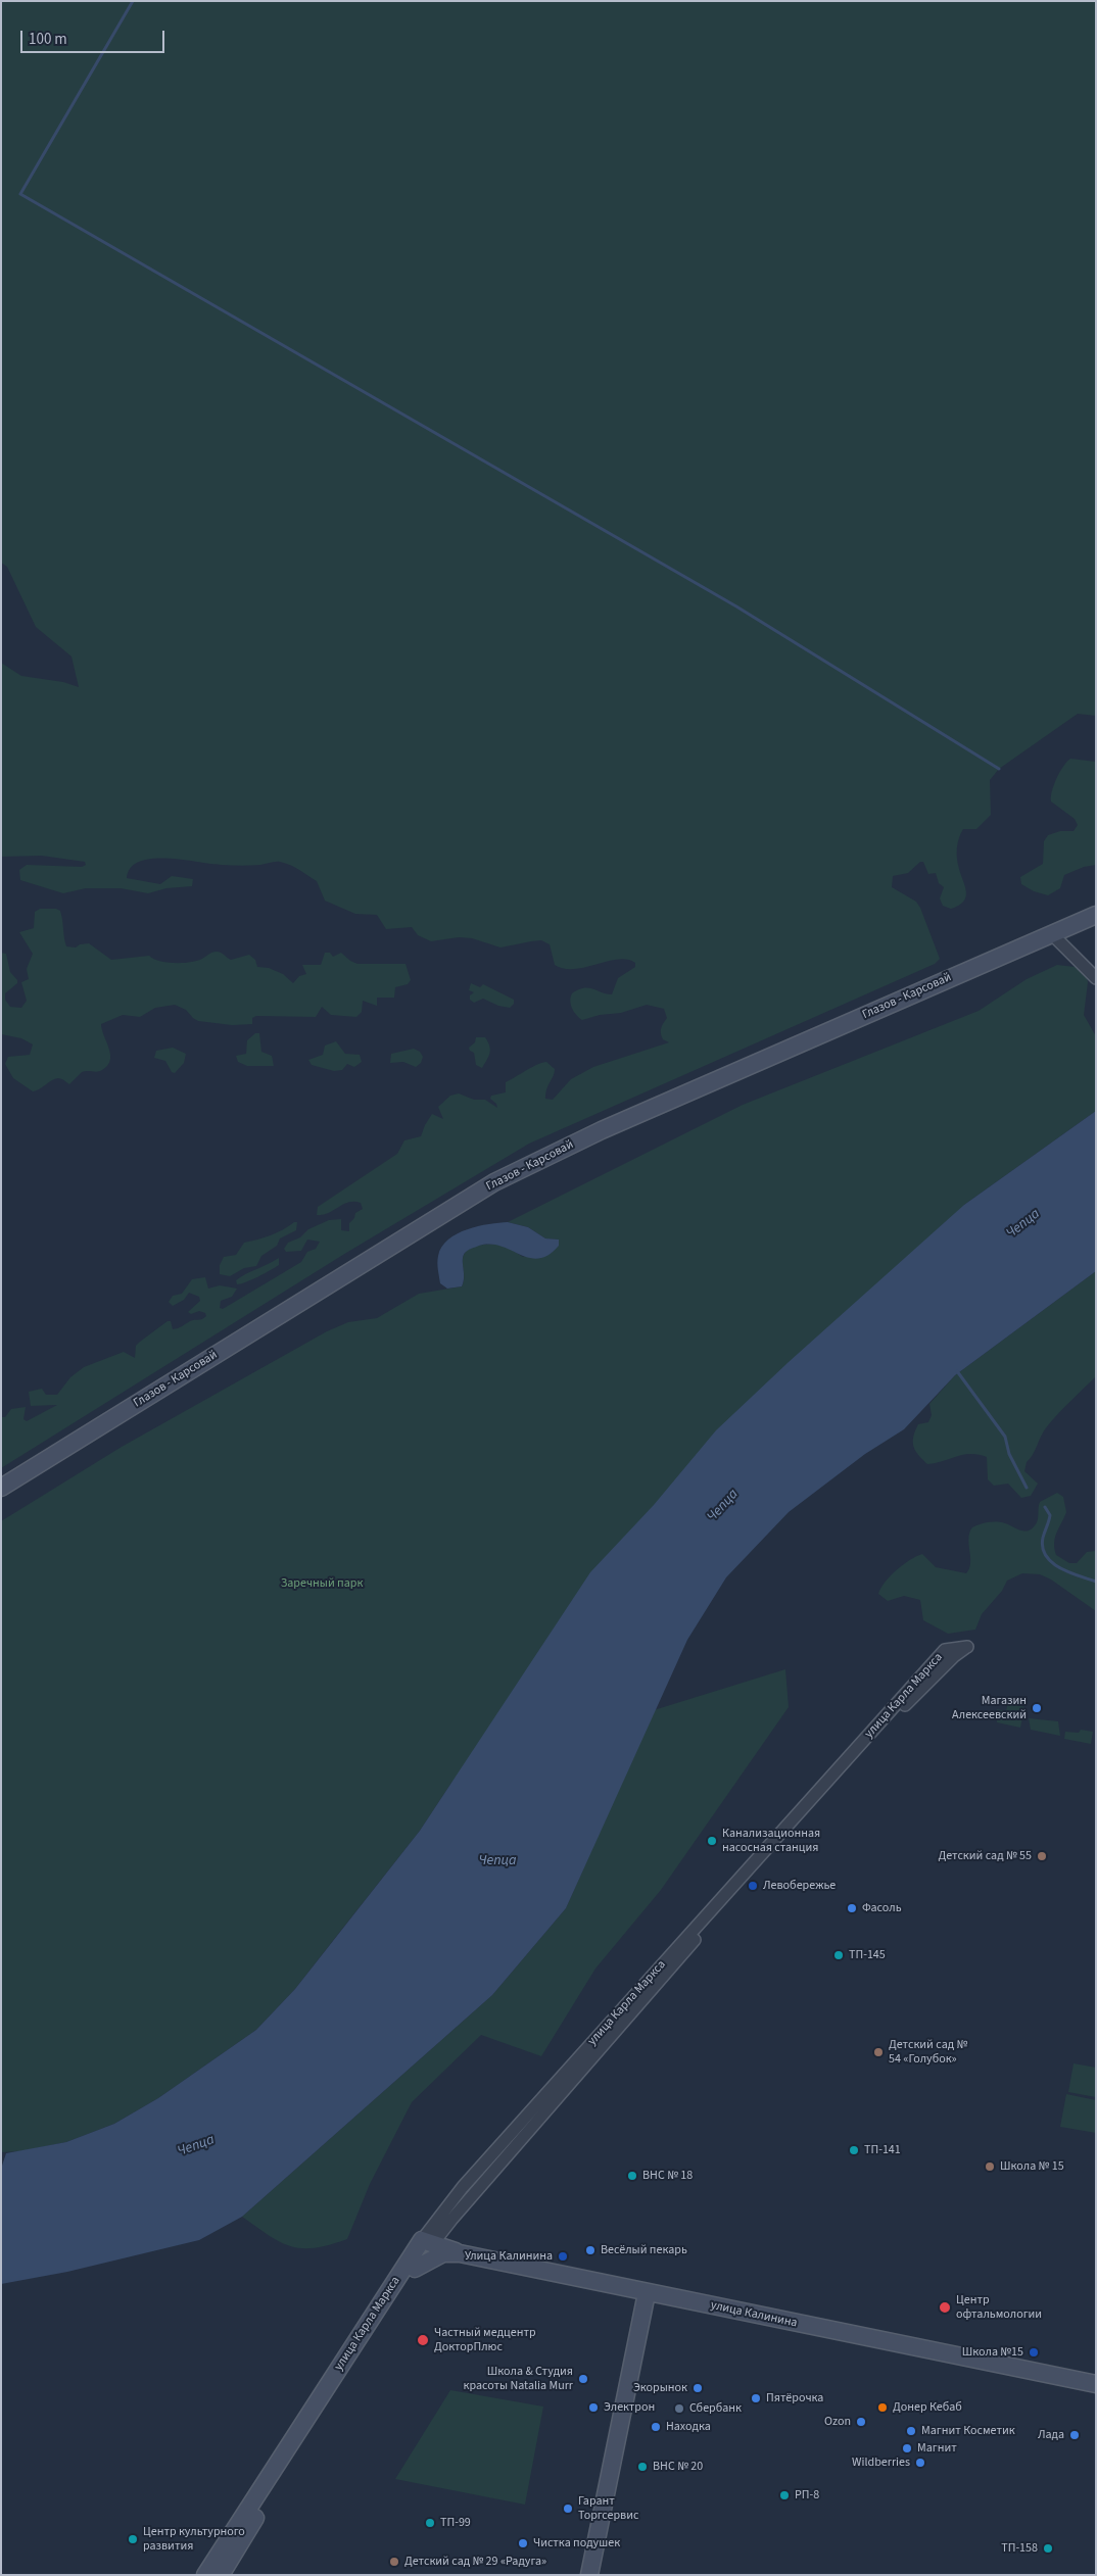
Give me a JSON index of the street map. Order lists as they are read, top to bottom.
{
  "streets": {
    "street": ["Глазов - Карсовай", "улица Карла Маркса", "улица Калинина"]
  },
  "crossings": [
    ["улица Карла Маркса", "улица Калинина"]
  ],
  "water": ["Чепца"],
  "parks": ["Заречный парк"],
  "places": [
    "Магазин Алексеевский",
    "Канализационная насосная станция",
    "Детский сад № 55",
    "Левобережье",
    "Фасоль",
    "ТП-145",
    "Детский сад № 54 «Голубок»",
    "ТП-141",
    "Школа № 15",
    "ВНС № 18",
    "Весёлый пекарь",
    "Улица Калинина",
    "Центр офтальмологии",
    "Частный медцентр ДокторПлюс",
    "Школа №15",
    "Школа & Студия красоты Natalia Murr",
    "Экорынок",
    "Пятёрочка",
    "Электрон",
    "Донер Кебаб",
    "Сбербанк",
    "Ozon",
    "Находка",
    "Магнит Косметик",
    "Лада",
    "Магнит",
    "Wildberries",
    "ВНС № 20",
    "РП-8",
    "Гарант Торгсервис",
    "ТП-99",
    "Центр культурного развития",
    "Чистка подушек",
    "ТП-158",
    "Детский сад № 29 «Радуга»"
  ],
  "scale_bar": "100 m"
}
